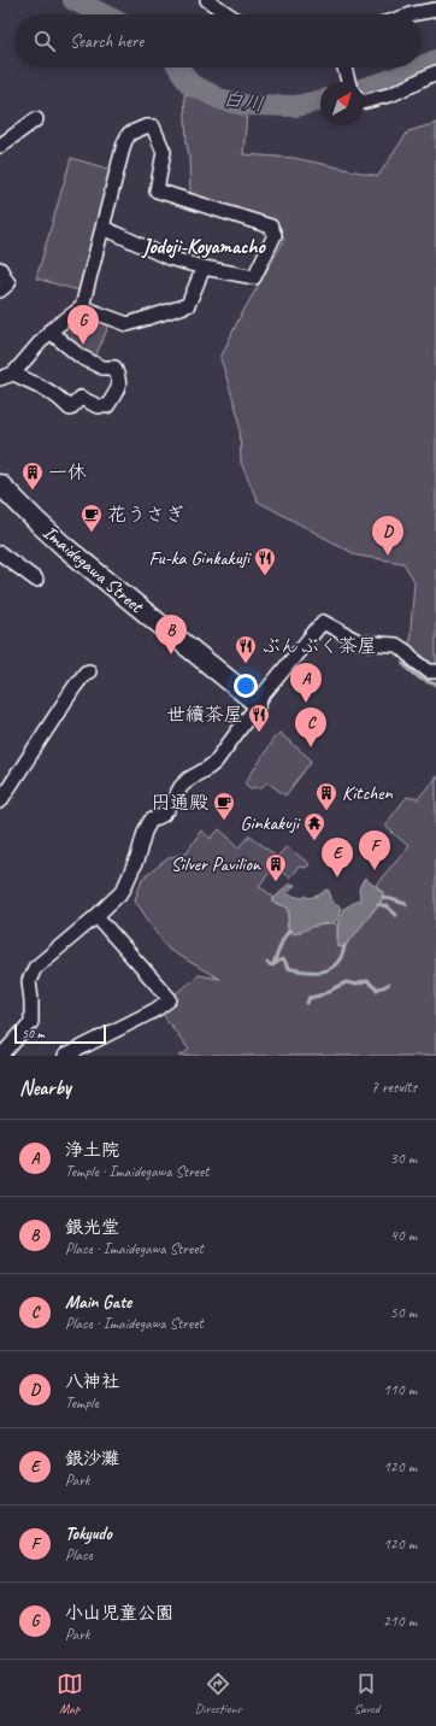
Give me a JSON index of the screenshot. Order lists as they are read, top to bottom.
{
  "streets": {
    "main road": ["Imaidegawa Street"]
  },
  "districts": ["Jodoji-Koyamacho"],
  "water": ["白川"],
  "places": {
    "building": ["一休", "Kitchen", "Silver Pavilion"],
    "cafe": ["花うさぎ", "円通殿"],
    "restaurant": ["Fu-ka Ginkakuji", "ぶんぶく茶屋", "世續茶屋"],
    "temple": ["Ginkakuji"]
  },
  "scale_bar": "50 m",
  "north": "top right",
  "page": {
    "search": "Search here",
    "pins": [
      "G",
      "D",
      "B",
      "A",
      "C",
      "F",
      "E"
    ],
    "scale": "50 m",
    "heading": ["Nearby", "7 results"],
    "list": [
      {
        "mark": "A",
        "name": "浄土院",
        "note": "Temple · Imaidegawa Street",
        "value": "30 m"
      },
      {
        "mark": "B",
        "name": "銀光堂",
        "note": "Place · Imaidegawa Street",
        "value": "40 m"
      },
      {
        "mark": "C",
        "name": "Main Gate",
        "note": "Place · Imaidegawa Street",
        "value": "50 m"
      },
      {
        "mark": "D",
        "name": "八神社",
        "note": "Temple",
        "value": "110 m"
      },
      {
        "mark": "E",
        "name": "銀沙灘",
        "note": "Park",
        "value": "120 m"
      },
      {
        "mark": "F",
        "name": "Tokyudo",
        "note": "Place",
        "value": "120 m"
      },
      {
        "mark": "G",
        "name": "小山児童公園",
        "note": "Park",
        "value": "210 m"
      }
    ],
    "nav": ["Map", "Directions", "Saved"]
  }
}
